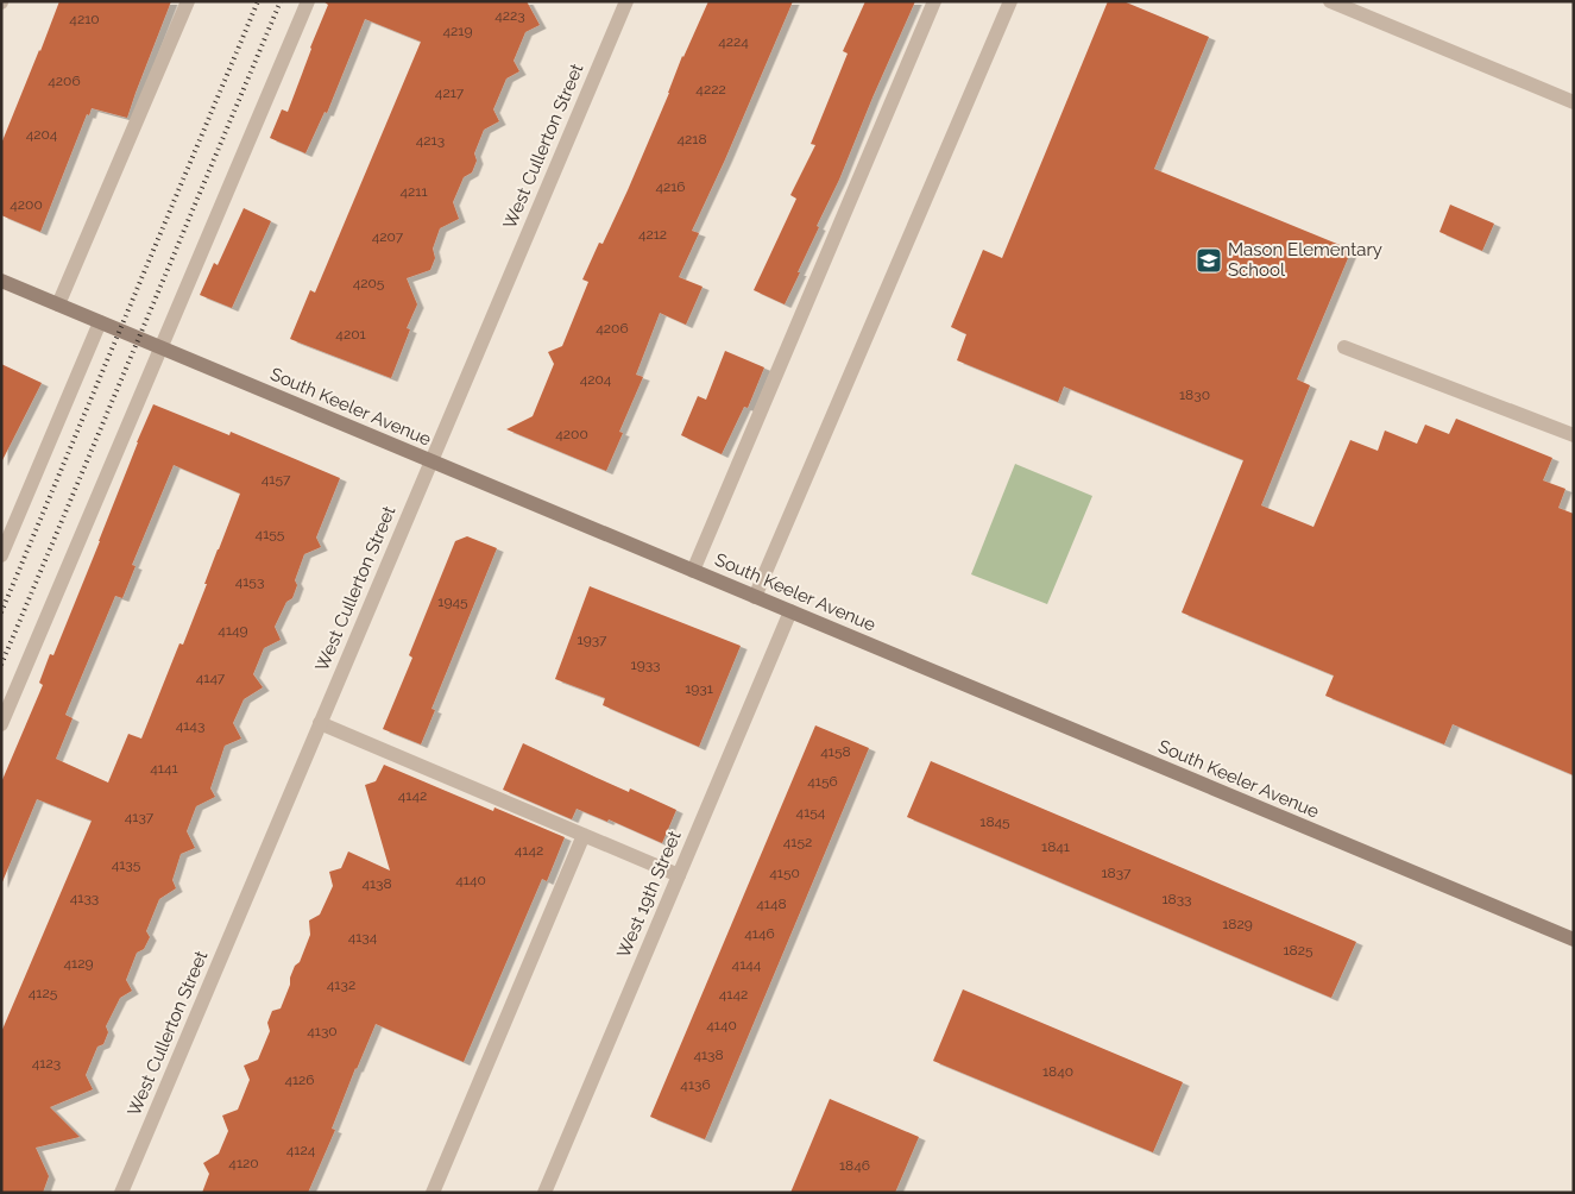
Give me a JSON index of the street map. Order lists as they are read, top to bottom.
{
  "streets": {
    "street": ["West Cullerton Street", "South Keeler Avenue", "West 19th Street"]
  },
  "crossings": [
    ["West Cullerton Street", "South Keeler Avenue"],
    ["South Keeler Avenue", "West 19th Street"]
  ],
  "places": {
    "school or university": ["Mason Elementary School"]
  },
  "house_numbers": [
    "4223",
    "4210",
    "4219",
    "4224",
    "4206",
    "4222",
    "4217",
    "4204",
    "4218",
    "4213",
    "4216",
    "4211",
    "4200",
    "4212",
    "4207",
    "4205",
    "4206",
    "4201",
    "4204",
    "1830",
    "4200",
    "4157",
    "4155",
    "4153",
    "1945",
    "4149",
    "1937",
    "1933",
    "4147",
    "1931",
    "4143",
    "4158",
    "4141",
    "4156",
    "4142",
    "4154",
    "4137",
    "1845",
    "4152",
    "1841",
    "4142",
    "4135",
    "4150",
    "1837",
    "4140",
    "4138",
    "4133",
    "1833",
    "4148",
    "1829",
    "4146",
    "4134",
    "1825",
    "4129",
    "4144",
    "4132",
    "4125",
    "4142",
    "4140",
    "4130",
    "4138",
    "4123",
    "1840",
    "4126",
    "4136",
    "4124",
    "4120",
    "1846"
  ]
}
